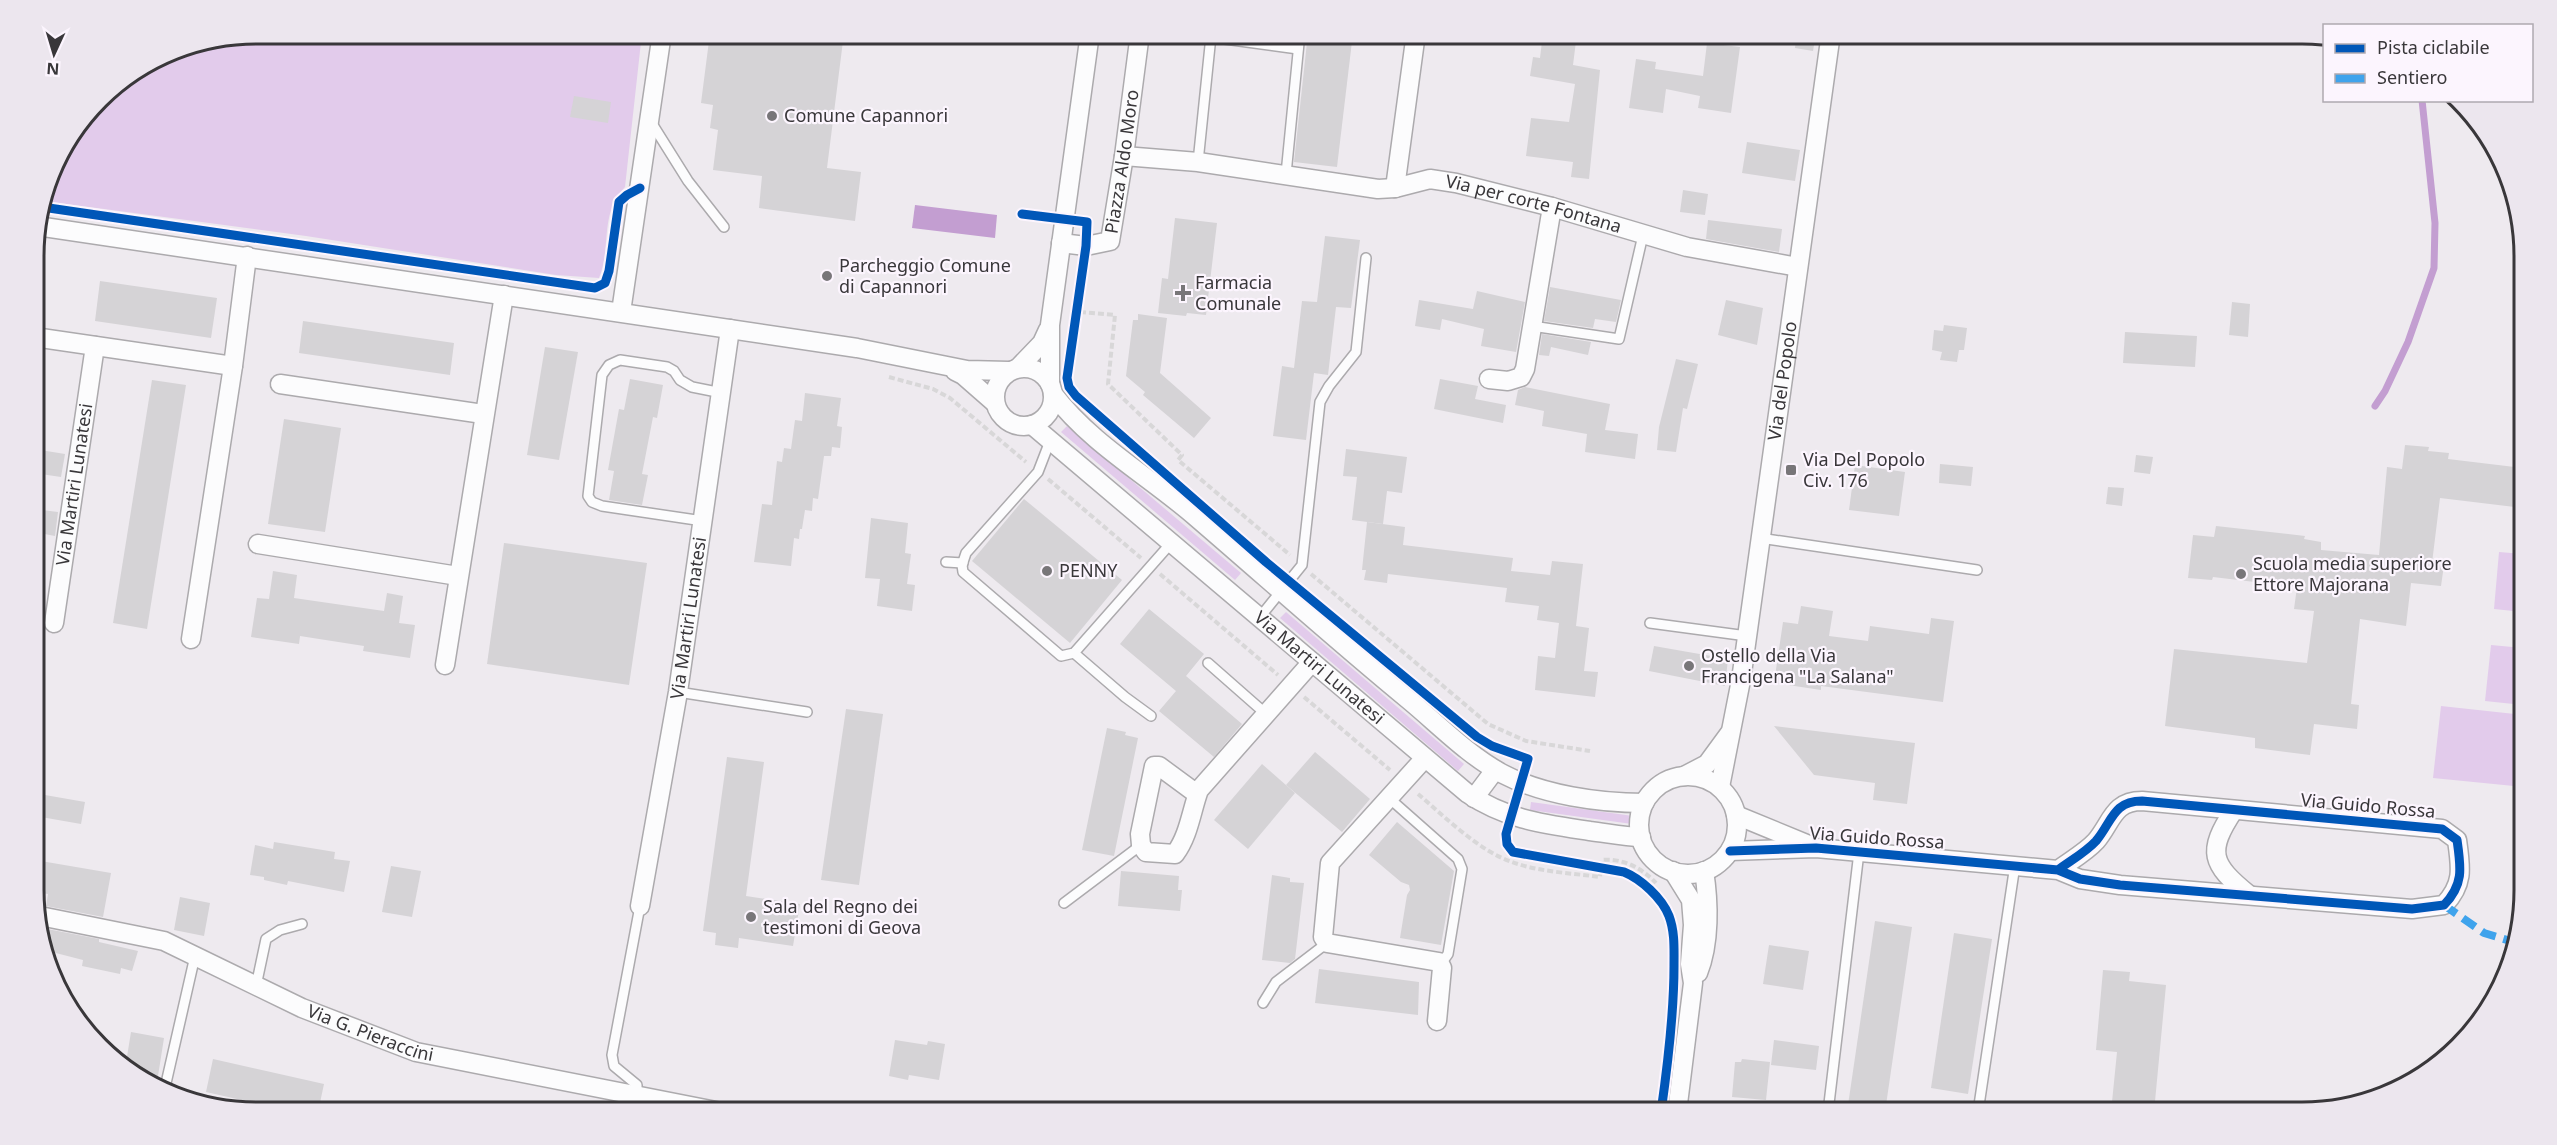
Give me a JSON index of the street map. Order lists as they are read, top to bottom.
{
  "streets": {
    "street": [
      "Piazza Aldo Moro",
      "Via per corte Fontana",
      "Via del Popolo",
      "Via Martiri Lunatesi",
      "Via Guido Rossa",
      "Via G. Pieraccini"
    ]
  },
  "crossings": [
    ["Piazza Aldo Moro", "Via per corte Fontana"],
    ["Via per corte Fontana", "Via del Popolo"],
    ["Via del Popolo", "Via Martiri Lunatesi"],
    ["Via del Popolo", "Via Guido Rossa"],
    ["Via Martiri Lunatesi", "Via Guido Rossa"]
  ],
  "places": {
    "other": [
      "Comune Capannori",
      "Parcheggio Comune di Capannori",
      "PENNY",
      "Scuola media superiore Ettore Majorana",
      "Ostello della Via Francigena \"La Salana\"",
      "Sala del Regno dei testimoni di Geova"
    ],
    "health": ["Farmacia Comunale"],
    "transit": ["Via Del Popolo Civ. 176"]
  },
  "legend": ["Pista ciclabile", "Sentiero"],
  "north": "bottom"
}
